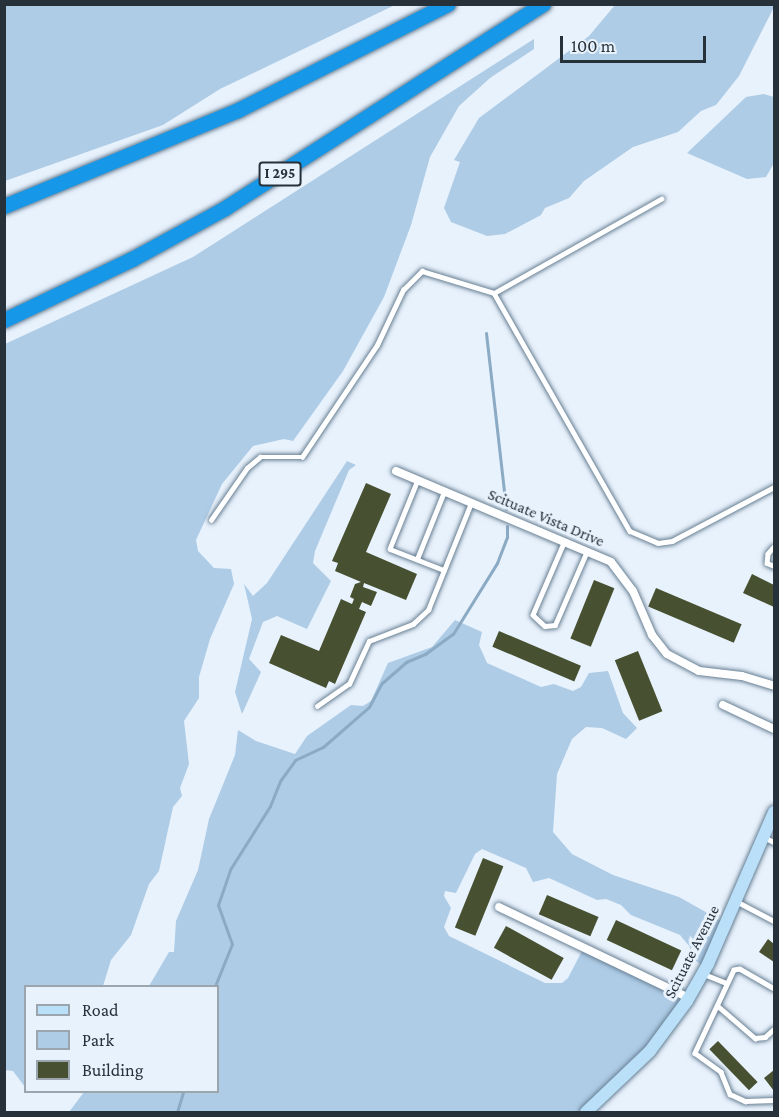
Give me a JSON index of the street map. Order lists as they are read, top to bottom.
{
  "streets": {
    "highway": ["I 295"],
    "main road": ["Scituate Avenue"],
    "street": ["Scituate Vista Drive"]
  },
  "legend": ["Road", "Park", "Building"],
  "scale_bar": "100 m"
}
